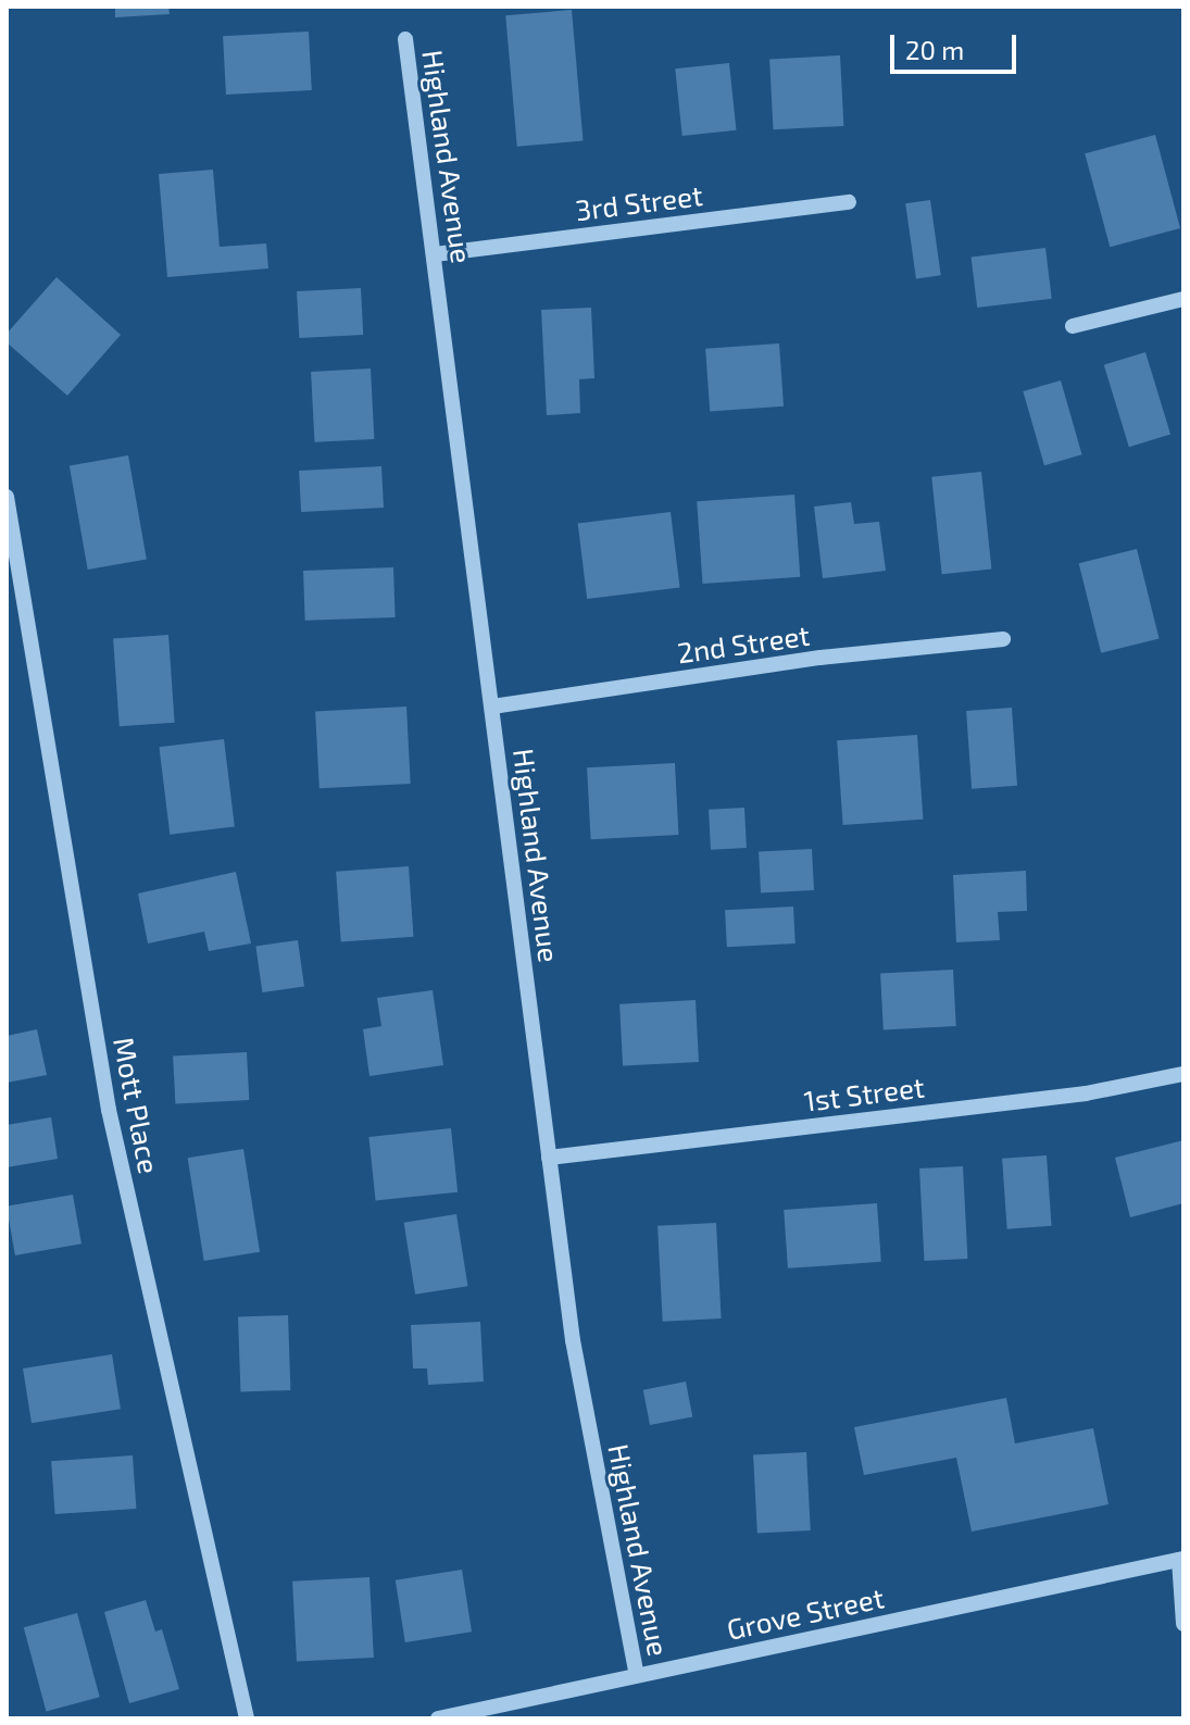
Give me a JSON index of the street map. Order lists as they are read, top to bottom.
{
  "streets": {
    "street": [
      "Highland Avenue",
      "3rd Street",
      "2nd Street",
      "1st Street",
      "Mott Place",
      "Grove Street"
    ]
  },
  "crossings": [
    ["Highland Avenue", "3rd Street"],
    ["Highland Avenue", "2nd Street"],
    ["Highland Avenue", "1st Street"],
    ["Highland Avenue", "Grove Street"]
  ],
  "scale_bar": "20 m"
}
